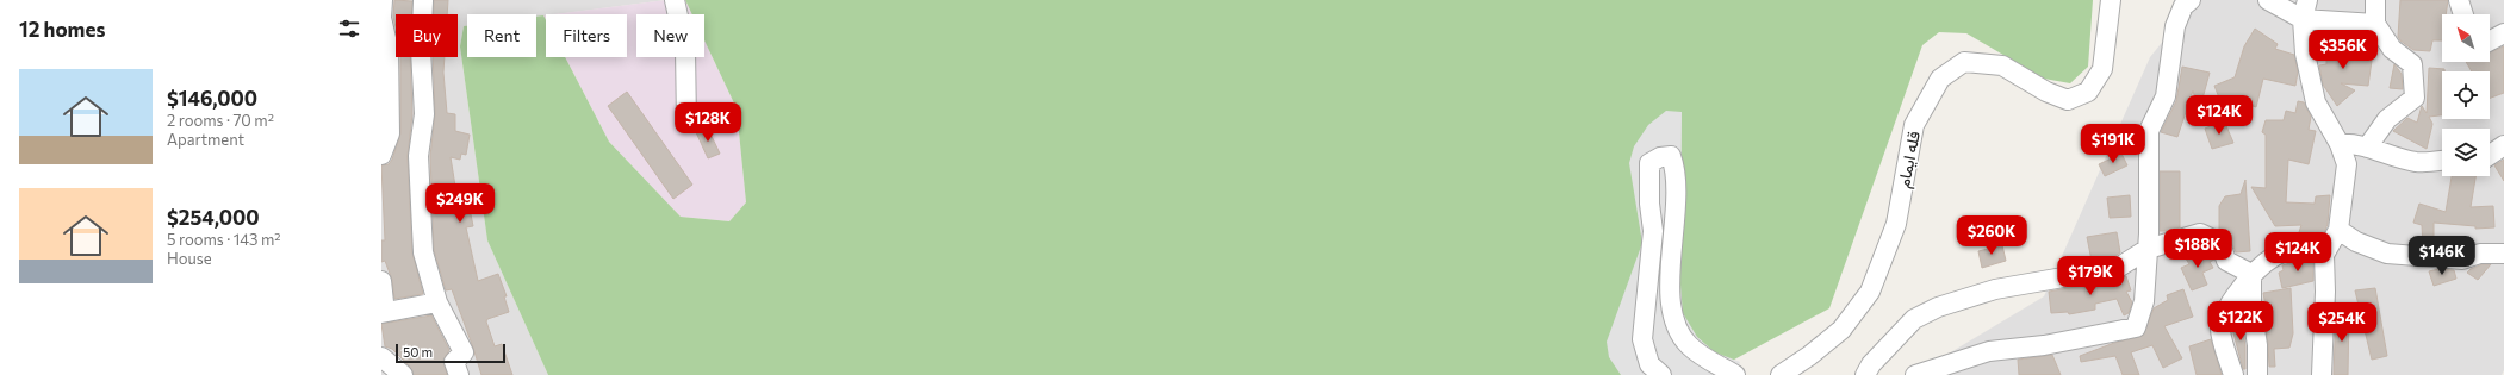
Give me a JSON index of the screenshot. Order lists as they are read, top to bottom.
{
  "streets": {
    "street": ["قله ایمام"]
  },
  "scale_bar": "50 m",
  "north": "top left",
  "page": {
    "heading": "12 homes",
    "chip": [
      "Buy",
      "Rent",
      "Filters",
      "New"
    ],
    "price": [
      "$356K",
      "$124K",
      "$128K",
      "$191K",
      "$249K",
      "$260K",
      "$188K",
      "$124K",
      "$146K",
      "$179K",
      "$122K",
      "$254K"
    ],
    "list": [
      {
        "name": "$146,000",
        "note": "2 rooms · 70 m² · Apartment"
      },
      {
        "name": "$254,000",
        "note": "5 rooms · 143 m² · House"
      }
    ],
    "scale": "50 m"
  }
}
